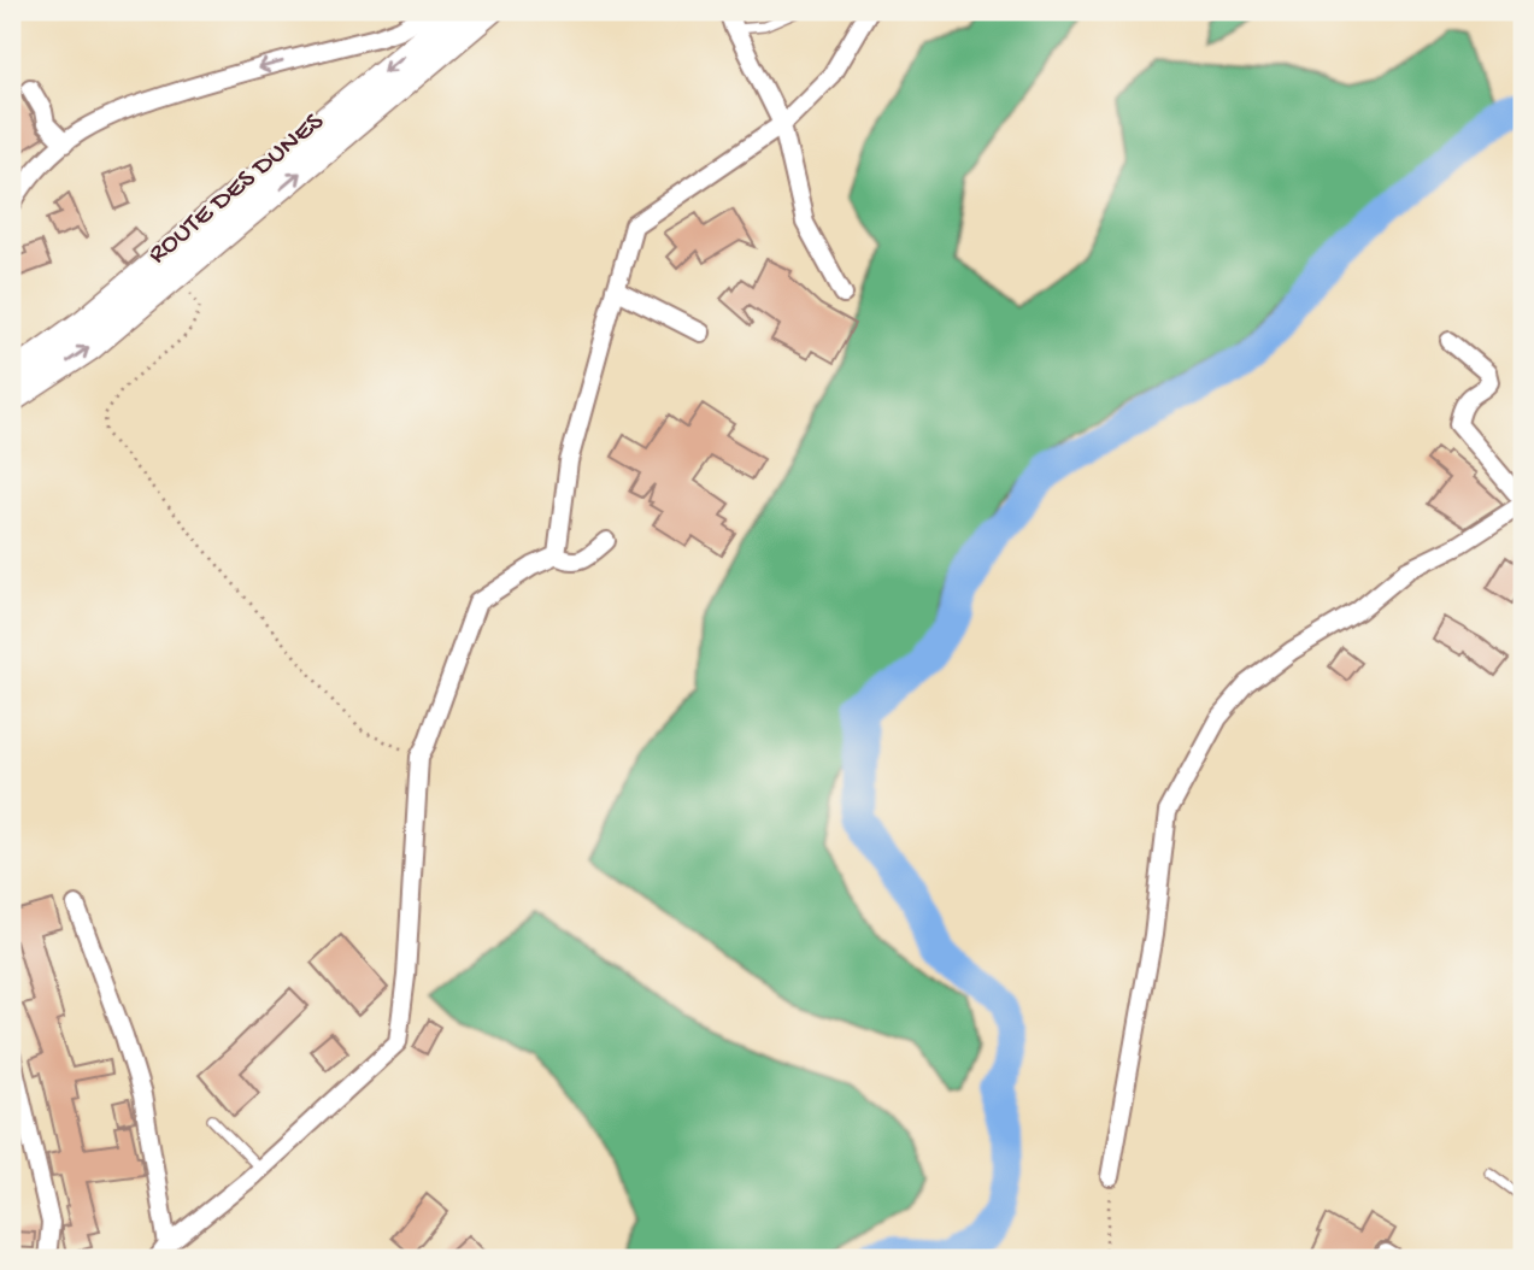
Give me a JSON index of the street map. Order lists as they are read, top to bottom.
{
  "streets": {
    "main road": ["ROUTE DES DUNES"]
  }
}
